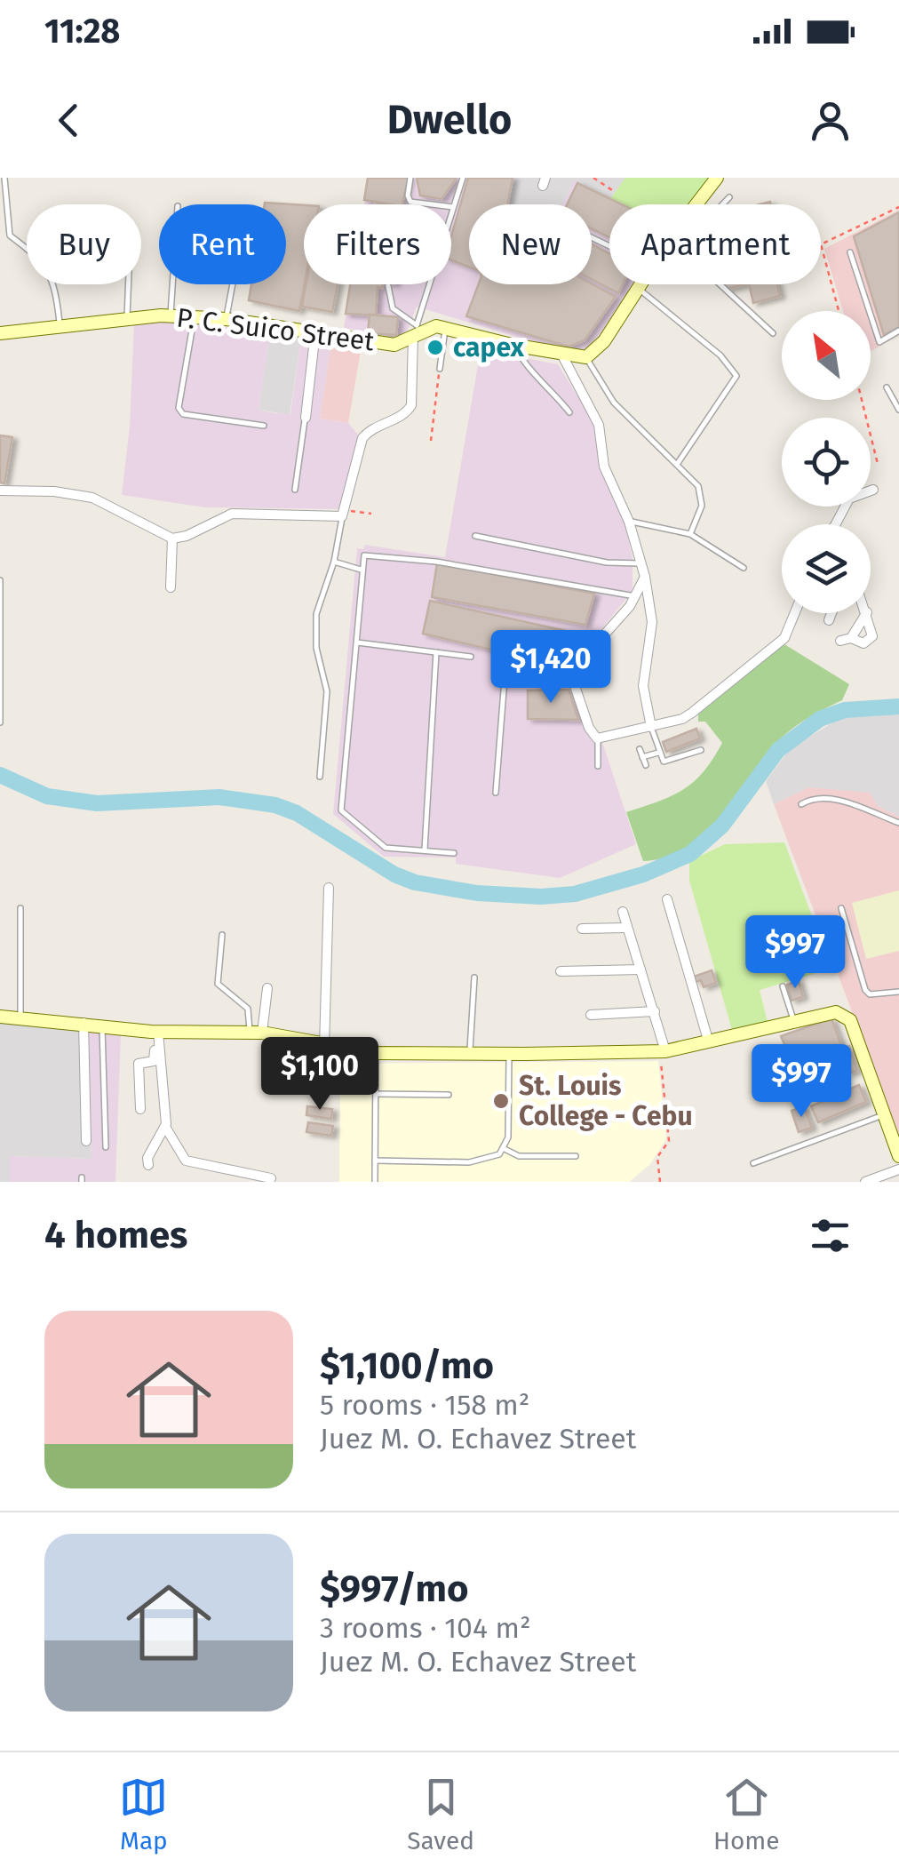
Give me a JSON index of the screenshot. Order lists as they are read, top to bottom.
{
  "streets": {
    "street": ["P. C. Suico Street"]
  },
  "places": ["capex", "St. Louis College - Cebu"],
  "north": "top left",
  "page": {
    "status": "11:28",
    "header": "Dwello",
    "chip": [
      "Buy",
      "Rent",
      "Filters",
      "New",
      "Apartment"
    ],
    "price": [
      "$1,420",
      "$997",
      "$1,100",
      "$997"
    ],
    "heading": "4 homes",
    "list": [
      {
        "name": "$1,100/mo",
        "note": "5 rooms · 158 m² · Juez M. O. Echavez Street"
      },
      {
        "name": "$997/mo",
        "note": "3 rooms · 104 m² · Juez M. O. Echavez Street"
      }
    ],
    "tabs": ["Map", "Saved", "Home"]
  }
}
